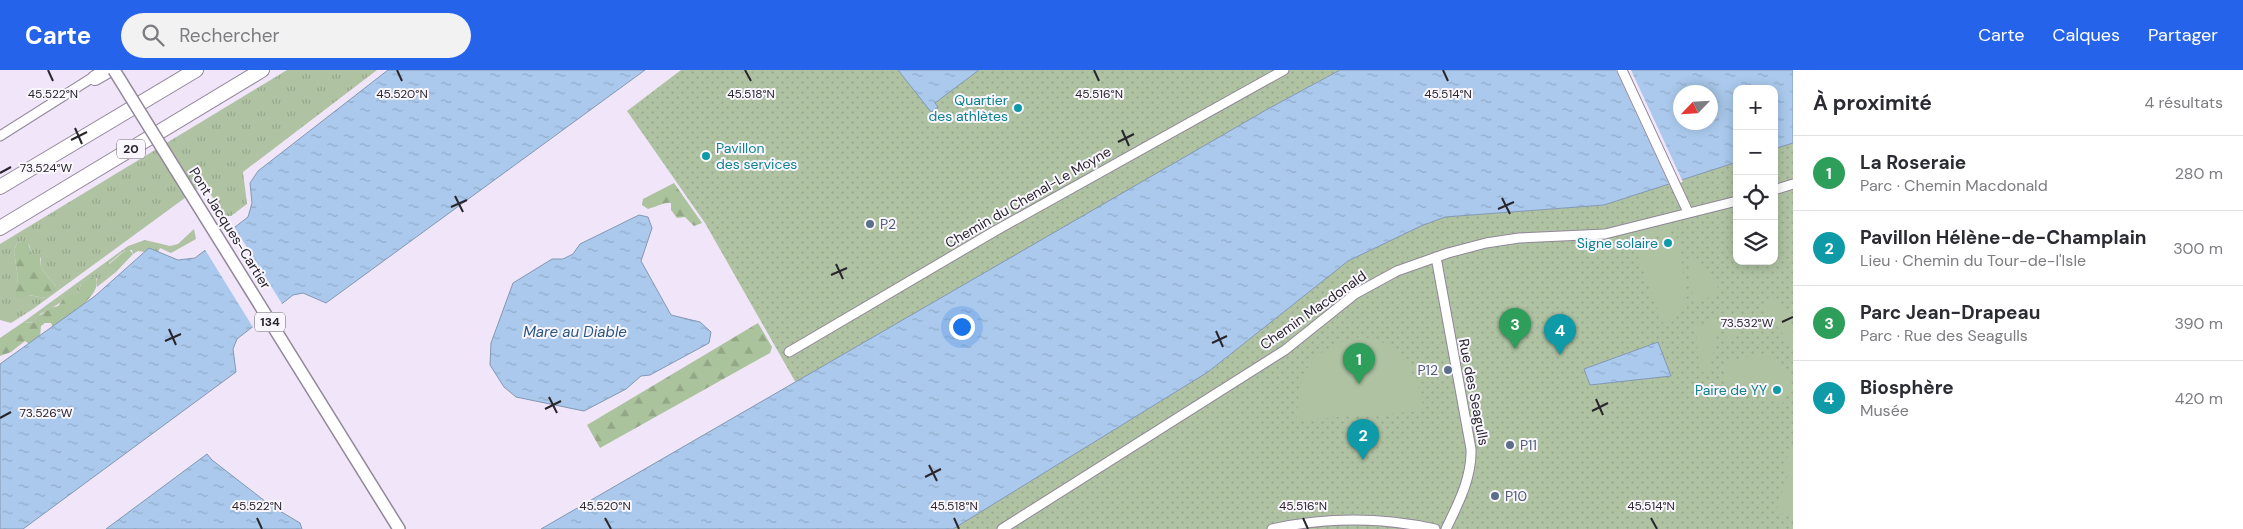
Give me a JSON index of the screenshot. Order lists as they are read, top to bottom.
{
  "streets": {
    "highway": ["20"],
    "main road": ["Pont Jacques-Cartier", "134"],
    "street": ["Chemin du Chenal-Le Moyne", "Chemin Macdonald", "Rue des Seagulls"]
  },
  "crossings": [
    ["Chemin Macdonald", "Rue des Seagulls"]
  ],
  "water": ["Mare au Diable"],
  "places": [
    "Quartier des athlètes",
    "Pavillon des services",
    "P2",
    "Signe solaire",
    "P12",
    "Paire de YY",
    "P11",
    "P10"
  ],
  "north": "bottom left",
  "page": {
    "header": "Carte",
    "search": "Rechercher",
    "nav": ["Carte", "Calques", "Partager"],
    "heading": ["À proximité", "4 résultats"],
    "map_buttons": ["+", "−"],
    "list": [
      {
        "mark": "1",
        "name": "La Roseraie",
        "note": "Parc · Chemin Macdonald",
        "value": "280 m"
      },
      {
        "mark": "2",
        "name": "Pavillon Hélène-de-Champlain",
        "note": "Lieu · Chemin du Tour-de-l'Isle",
        "value": "300 m"
      },
      {
        "mark": "3",
        "name": "Parc Jean-Drapeau",
        "note": "Parc · Rue des Seagulls",
        "value": "390 m"
      },
      {
        "mark": "4",
        "name": "Biosphère",
        "note": "Musée",
        "value": "420 m"
      }
    ],
    "pins": [
      "3",
      "4",
      "1",
      "2"
    ]
  },
  "coordinates": [
    "45.516°N",
    "45.522°N",
    "45.520°N",
    "45.518°N",
    "45.514°N",
    "73.524°W",
    "73.532°W",
    "73.526°W"
  ]
}
